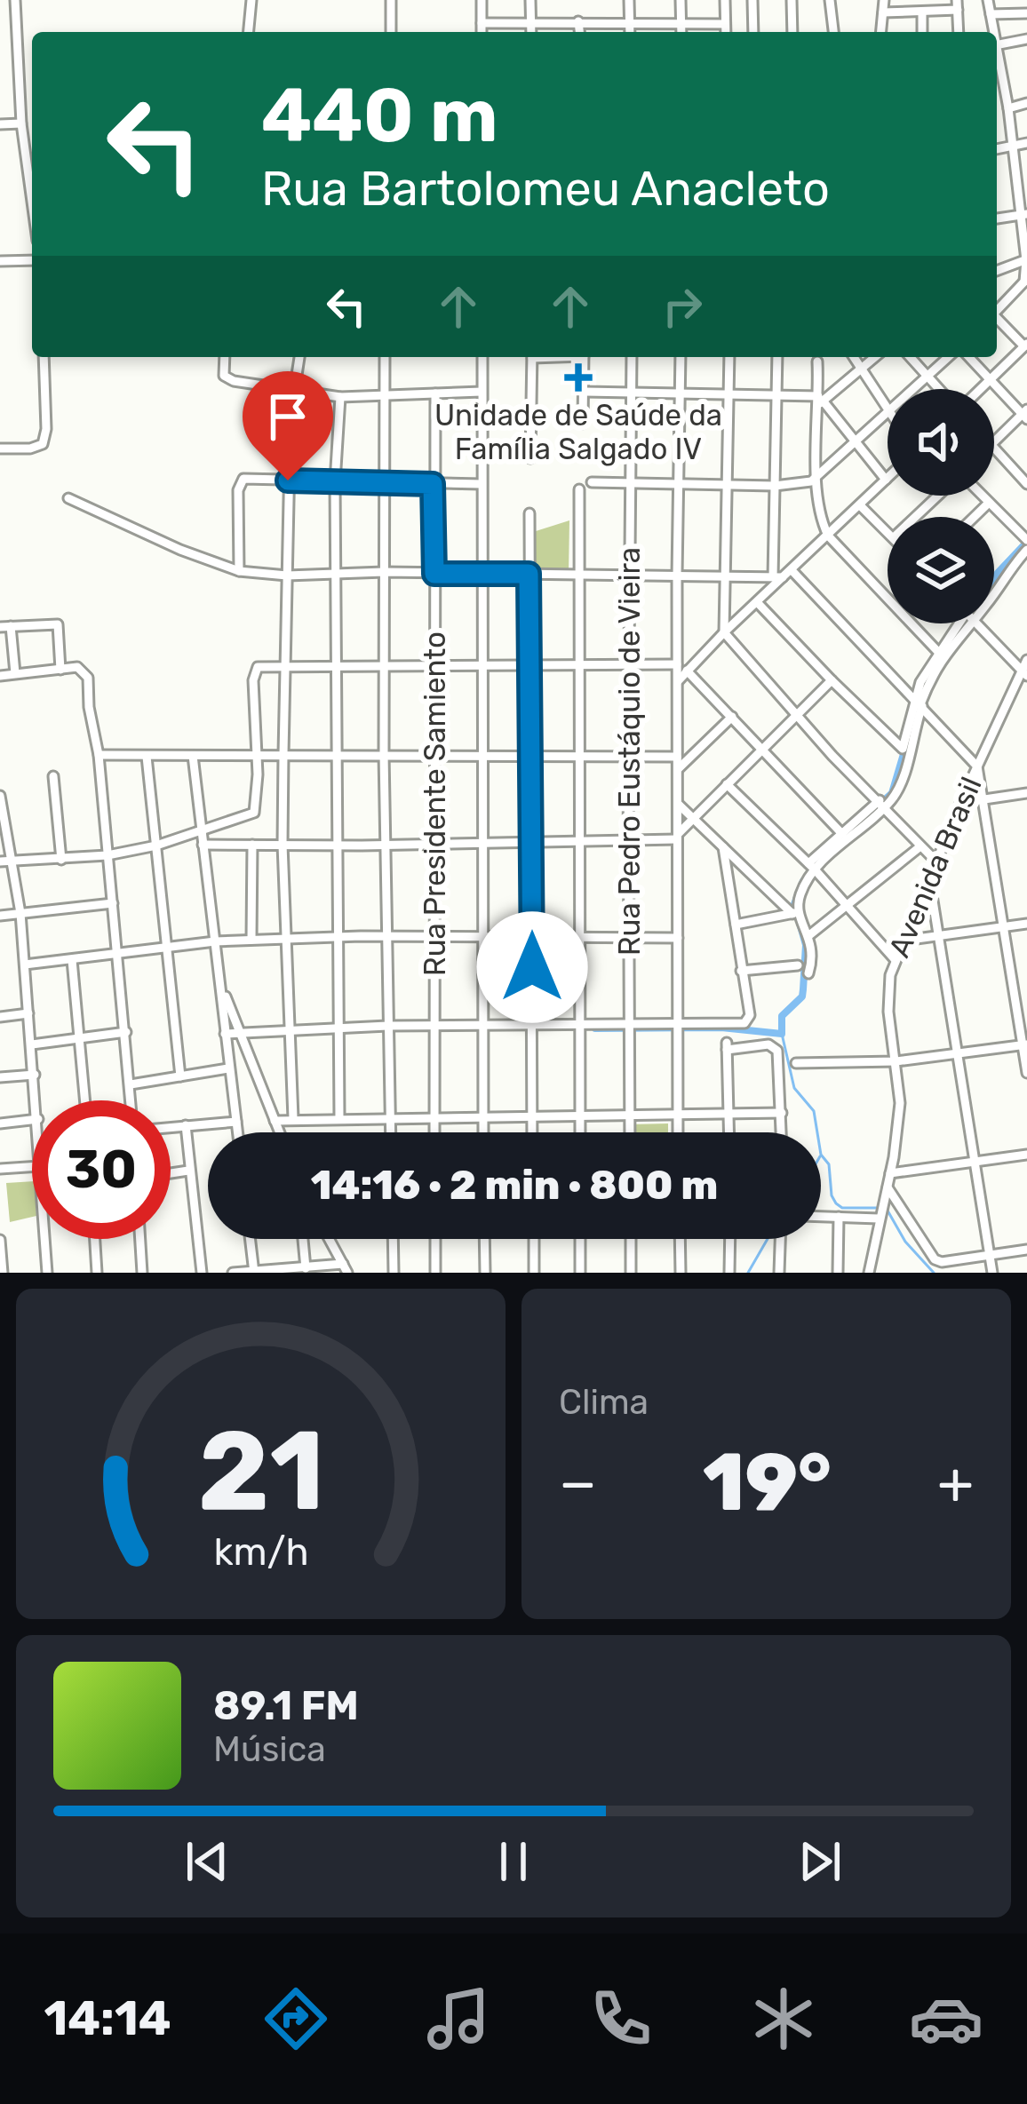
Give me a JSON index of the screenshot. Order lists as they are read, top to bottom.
{
  "streets": {
    "street": ["Rua Pedro Eustáquio de Vieira", "Rua Presidente Samiento", "Avenida Brasil"]
  },
  "places": {
    "health": ["Unidade de Saúde da Família Salgado IV"]
  },
  "page": {
    "turn": ["440 m", "Rua Bartolomeu Anacleto"],
    "limit": "30",
    "trip": "14:16 · 2 min · 800 m",
    "tile": "Clima",
    "heat": ["−", "19°", "+"],
    "song": ["89.1 FM", "Música"],
    "tabs": "14:14",
    "gauge": ["21", "km/h"]
  }
}
